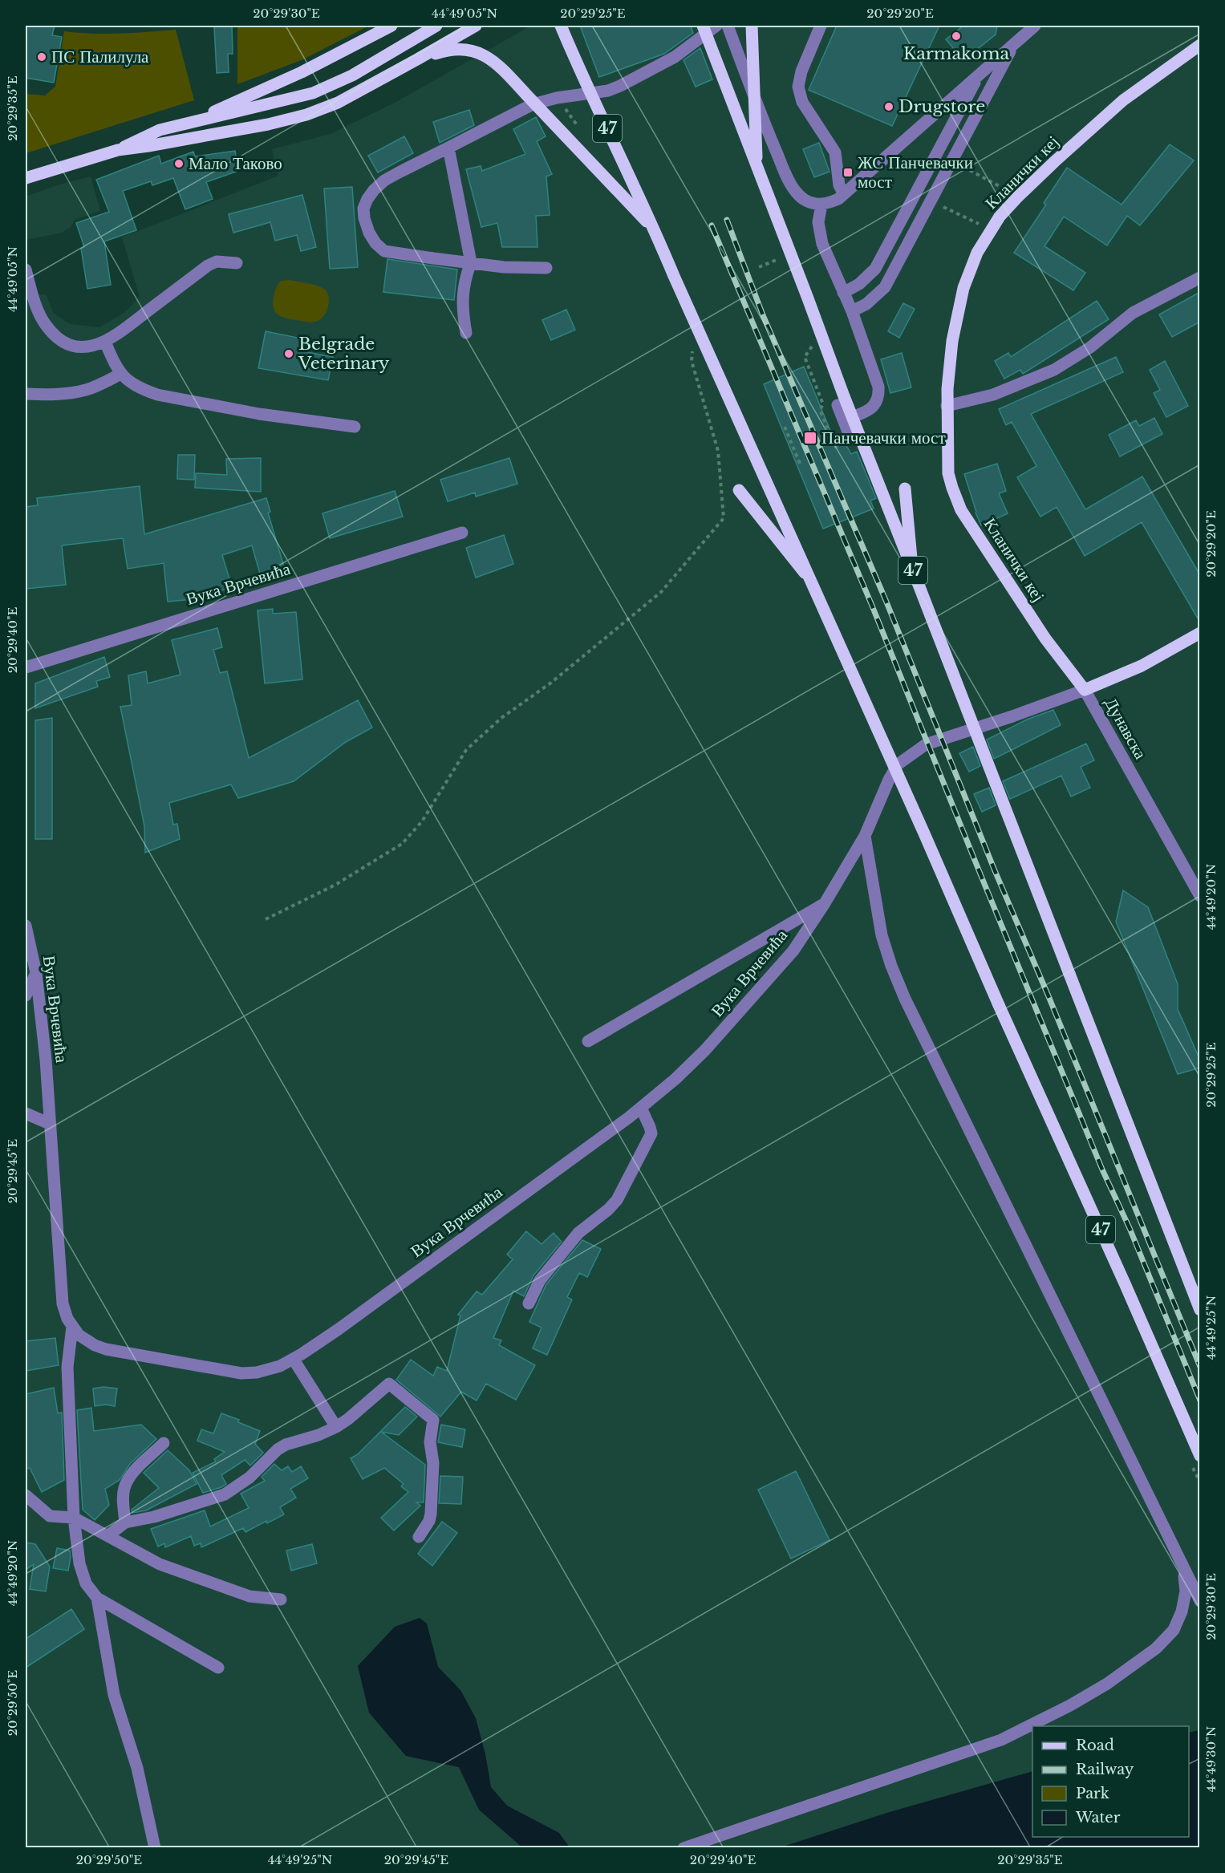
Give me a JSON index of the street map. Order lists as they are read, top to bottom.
{
  "streets": {
    "main road": ["47", "Кланички кеј", "Дунавска"],
    "street": ["Вука Врчевића"]
  },
  "crossings": [
    ["Кланички кеј", "Вука Врчевића"],
    ["Кланички кеј", "Дунавска"],
    ["Вука Врчевића", "Дунавска"]
  ],
  "places": {
    "other": [
      "Karmakoma",
      "ПС Палилула",
      "Drugstore",
      "Мало Таково",
      "Belgrade Veterinary"
    ],
    "transit": ["ЖС Панчевачки мост", "Панчевачки мост"]
  },
  "legend": [
    "Road",
    "Railway",
    "Park",
    "Water"
  ],
  "coordinates": [
    "20°29'30\"E",
    "44°49'05\"N",
    "20°29'25\"E",
    "20°29'20\"E",
    "20°29'35\"E",
    "20°29'40\"E",
    "44°49'20\"N",
    "20°29'45\"E",
    "44°49'25\"N",
    "20°29'50\"E",
    "44°49'30\"N"
  ]
}
